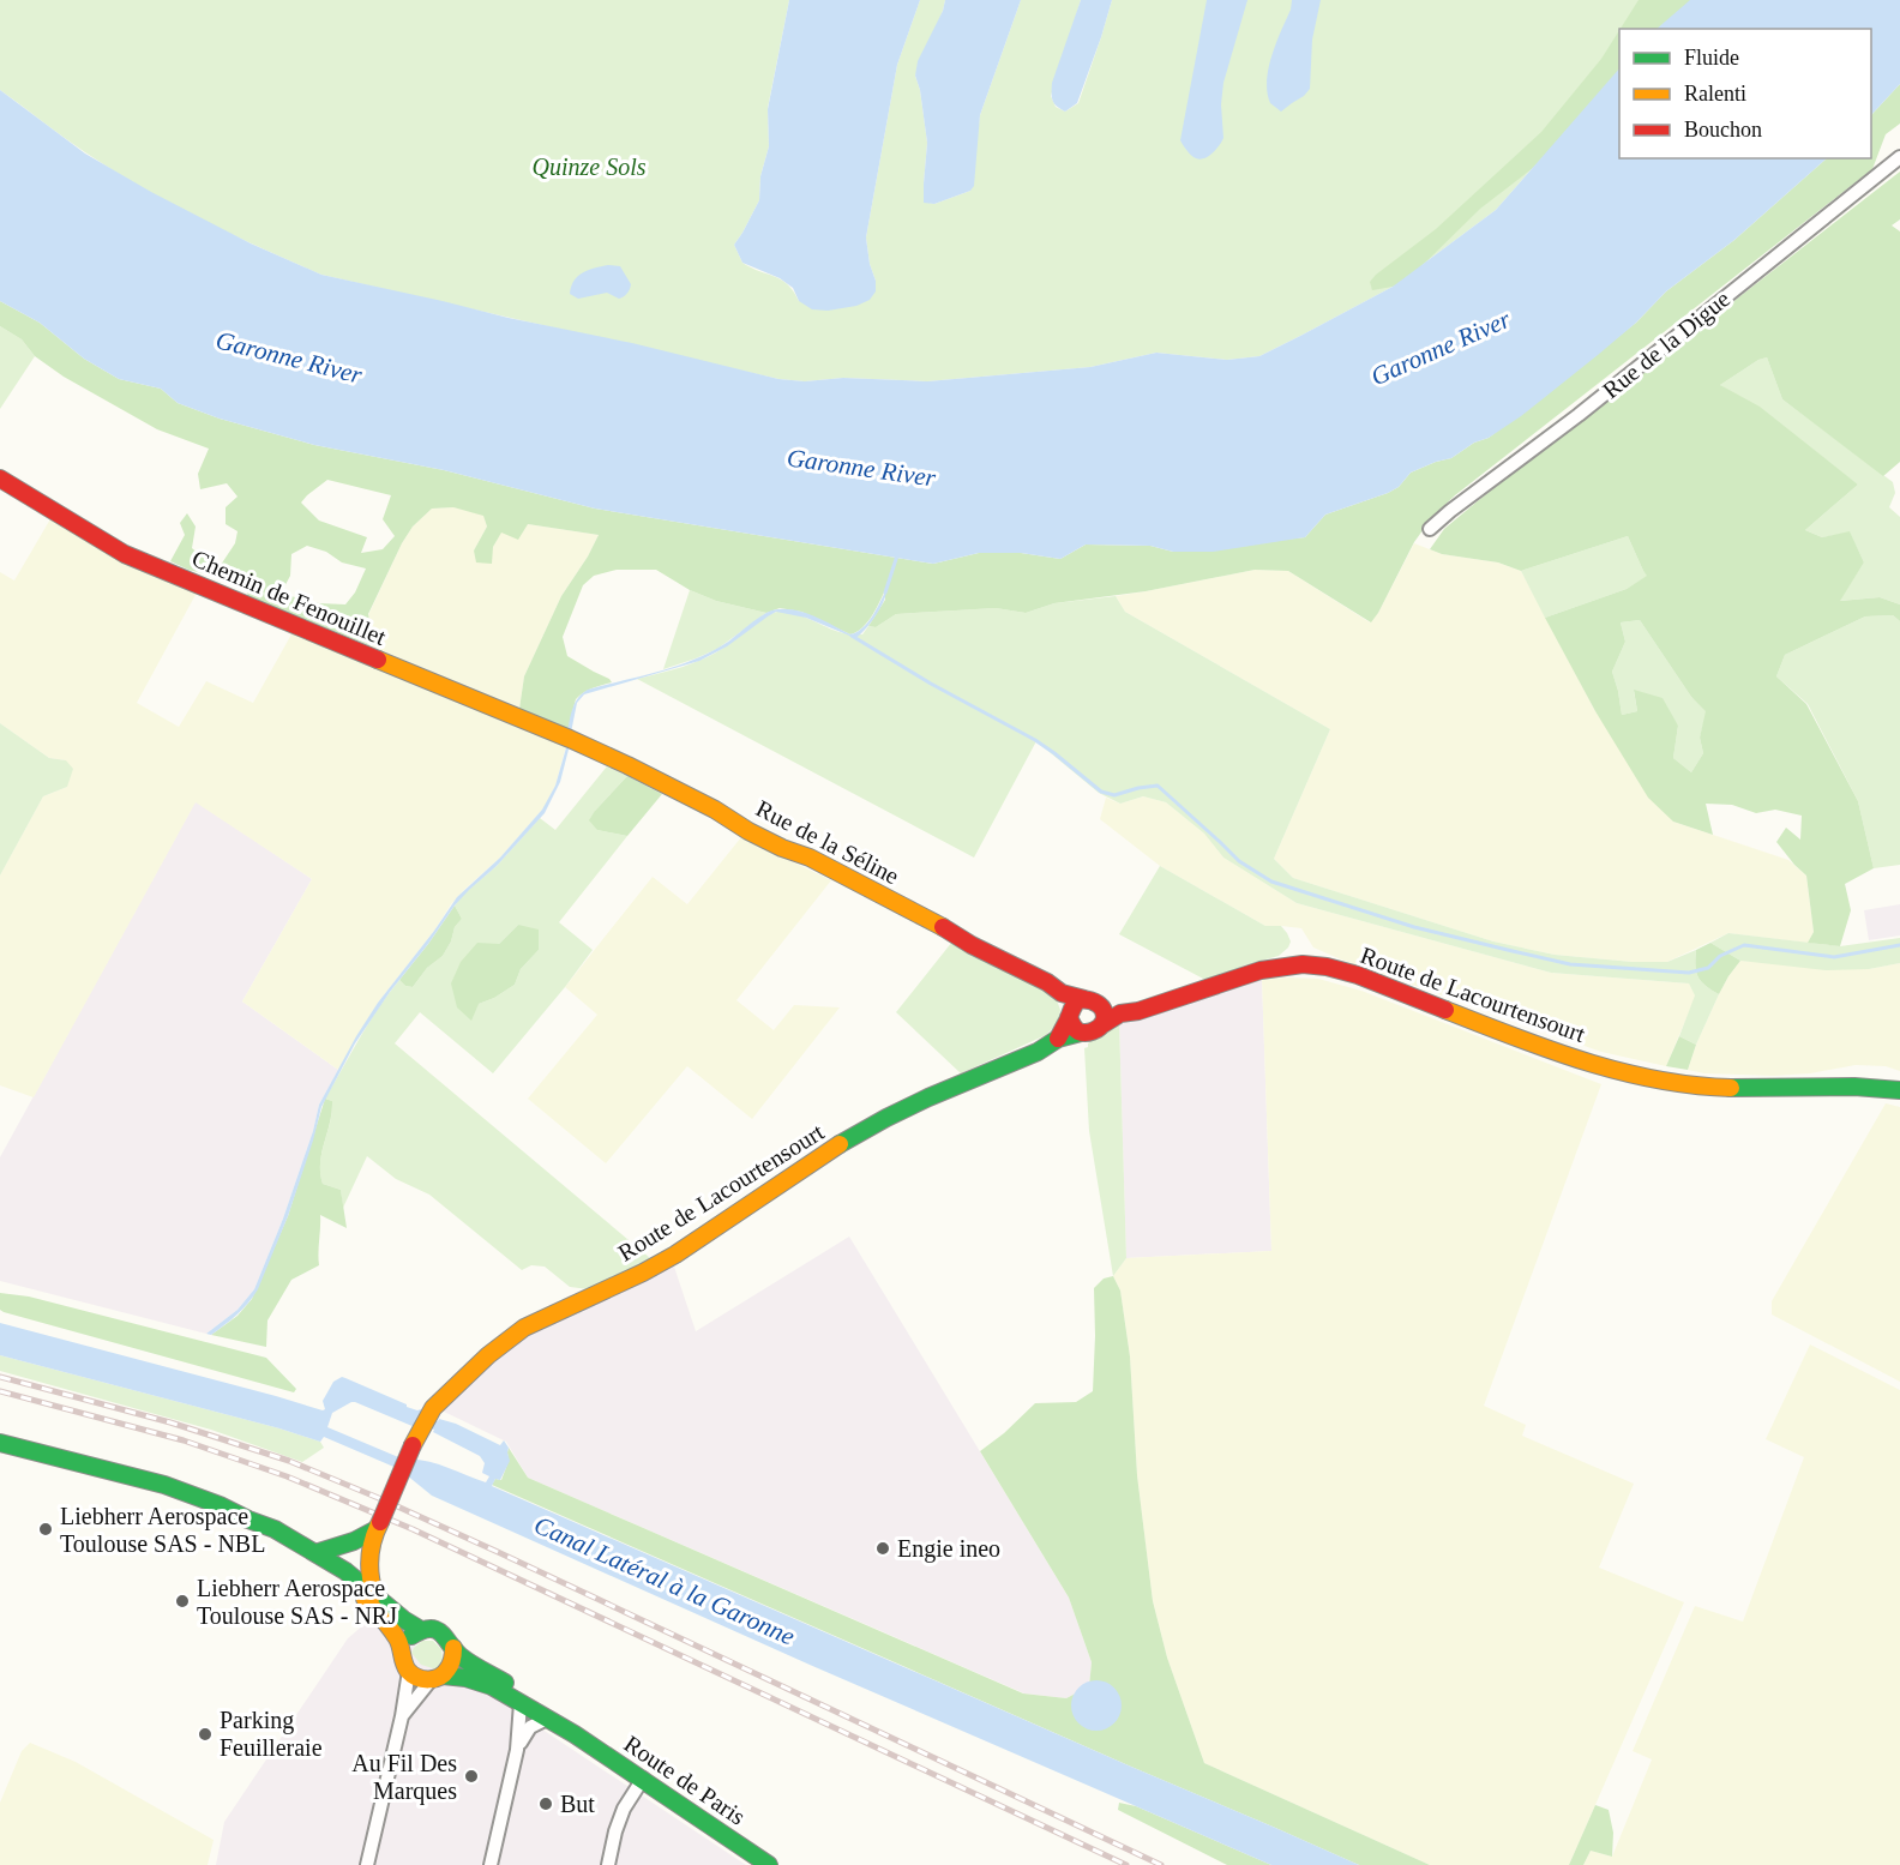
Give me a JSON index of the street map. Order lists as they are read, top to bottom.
{
  "streets": {
    "main road": [
      "Chemin de Fenouillet",
      "Rue de la Séline",
      "Route de Lacourtensourt",
      "Route de Paris"
    ],
    "street": ["Rue de la Digue"]
  },
  "crossings": [
    ["Chemin de Fenouillet", "Rue de la Séline"],
    ["Rue de la Séline", "Route de Lacourtensourt"],
    ["Route de Lacourtensourt", "Route de Paris"]
  ],
  "water": ["Garonne River", "Canal Latéral à la Garonne"],
  "parks": ["Quinze Sols"],
  "places": [
    "Liebherr Aerospace Toulouse SAS - NBL",
    "Engie ineo",
    "Liebherr Aerospace Toulouse SAS - NRJ",
    "Parking Feuilleraie",
    "Au Fil Des Marques",
    "But"
  ],
  "legend": ["Fluide", "Ralenti", "Bouchon"]
}
